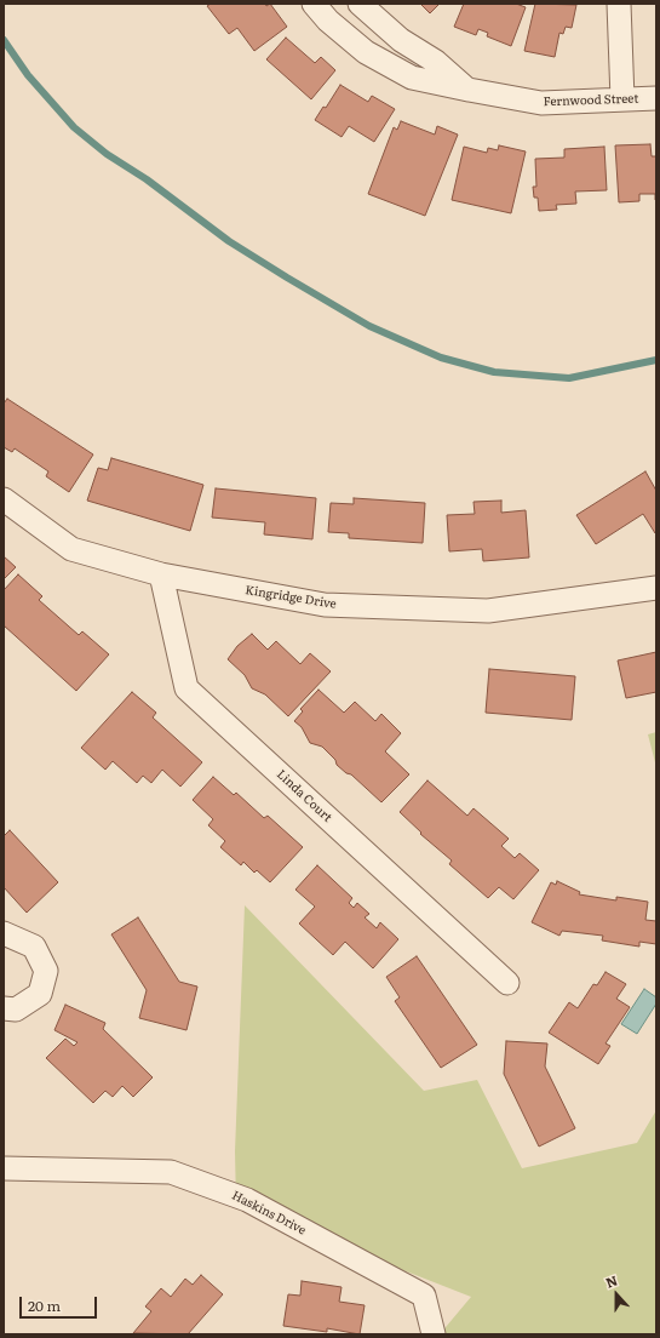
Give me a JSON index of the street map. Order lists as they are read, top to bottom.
{
  "streets": {
    "street": [
      "Fernwood Street",
      "Kingridge Drive",
      "Linda Court",
      "Haskins Drive"
    ]
  },
  "crossings": [
    ["Kingridge Drive", "Linda Court"]
  ],
  "scale_bar": "20 m",
  "north": "top"
}
